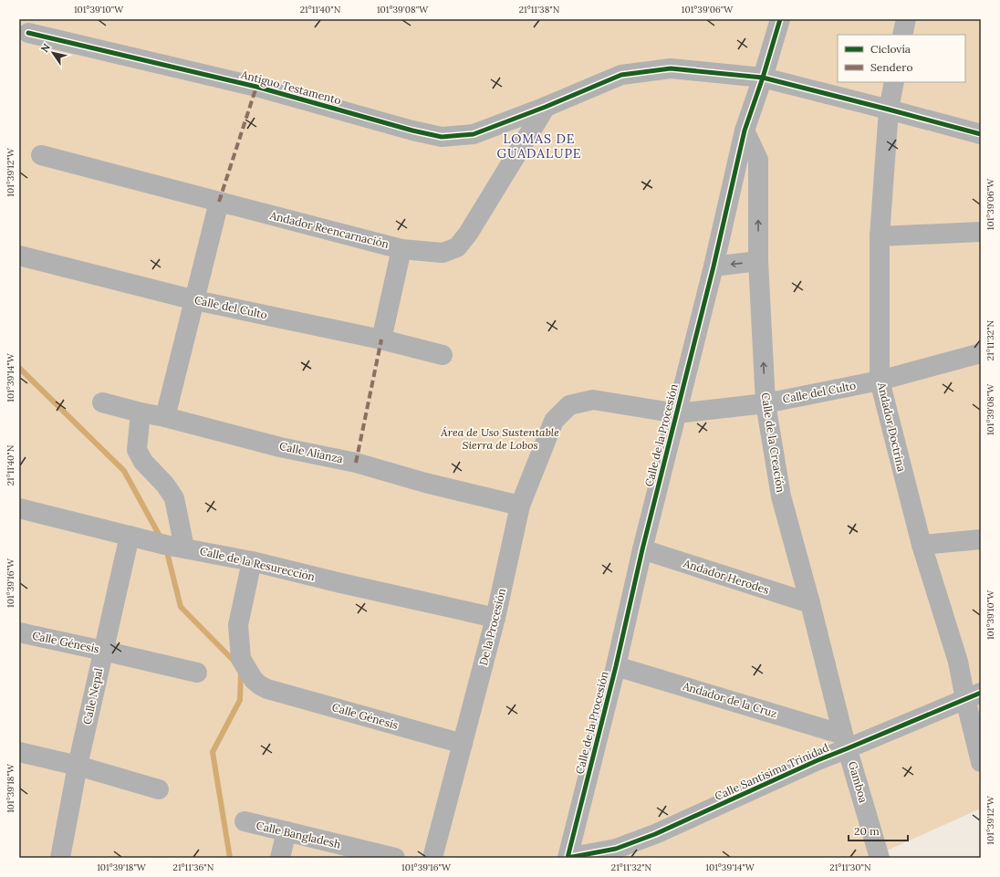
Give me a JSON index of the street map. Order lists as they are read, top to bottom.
{
  "streets": {
    "street": [
      "Antiguo Testamento",
      "Andador Reencarnación",
      "Calle del Culto",
      "Andador Doctrina",
      "Calle de la Procesión",
      "Calle de la Creación",
      "Calle Alianza",
      "Calle de la Resurección",
      "Andador Herodes",
      "De la Procesión",
      "Calle Génesis",
      "Calle Nepal",
      "Andador de la Cruz",
      "Calle Santisima Trinidad",
      "Gamboa",
      "Calle Bangladesh"
    ]
  },
  "crossings": [
    ["Antiguo Testamento", "Andador Reencarnación"],
    ["Antiguo Testamento", "Andador Doctrina"],
    ["Antiguo Testamento", "Calle de la Procesión"],
    ["Calle del Culto", "Andador Doctrina"],
    ["Calle del Culto", "Calle de la Procesión"],
    ["Calle del Culto", "Calle de la Creación"],
    ["Calle del Culto", "De la Procesión"],
    ["Andador Doctrina", "Calle Santisima Trinidad"],
    ["Calle de la Procesión", "Calle de la Creación"],
    ["Calle de la Procesión", "Andador Herodes"],
    ["Calle de la Procesión", "Andador de la Cruz"],
    ["Calle de la Procesión", "Calle Santisima Trinidad"],
    ["Calle de la Creación", "Andador Herodes"],
    ["Calle de la Creación", "Andador de la Cruz"],
    ["Calle de la Creación", "Calle Santisima Trinidad"],
    ["Calle de la Creación", "Gamboa"],
    ["Calle Alianza", "De la Procesión"],
    ["Calle de la Resurección", "De la Procesión"],
    ["Calle de la Resurección", "Calle Génesis"],
    ["Calle de la Resurección", "Calle Nepal"],
    ["De la Procesión", "Calle Génesis"],
    ["Calle Génesis", "Calle Nepal"],
    ["Andador de la Cruz", "Calle Santisima Trinidad"],
    ["Andador de la Cruz", "Gamboa"],
    ["Calle Santisima Trinidad", "Gamboa"]
  ],
  "one_way": ["Calle de la Creación"],
  "districts": ["LOMAS DE GUADALUPE"],
  "parks": ["Área de Uso Sustentable Sierra de Lobos"],
  "legend": ["Ciclovía", "Sendero"],
  "scale_bar": "20 m",
  "north": "top left",
  "coordinates": [
    "101°39'10\"W",
    "21°11'40\"N",
    "101°39'08\"W",
    "21°11'38\"N",
    "101°39'06\"W",
    "101°39'12\"W",
    "21°11'32\"N",
    "101°39'14\"W",
    "101°39'16\"W",
    "101°39'18\"W",
    "21°11'36\"N",
    "21°11'30\"N"
  ]
}
